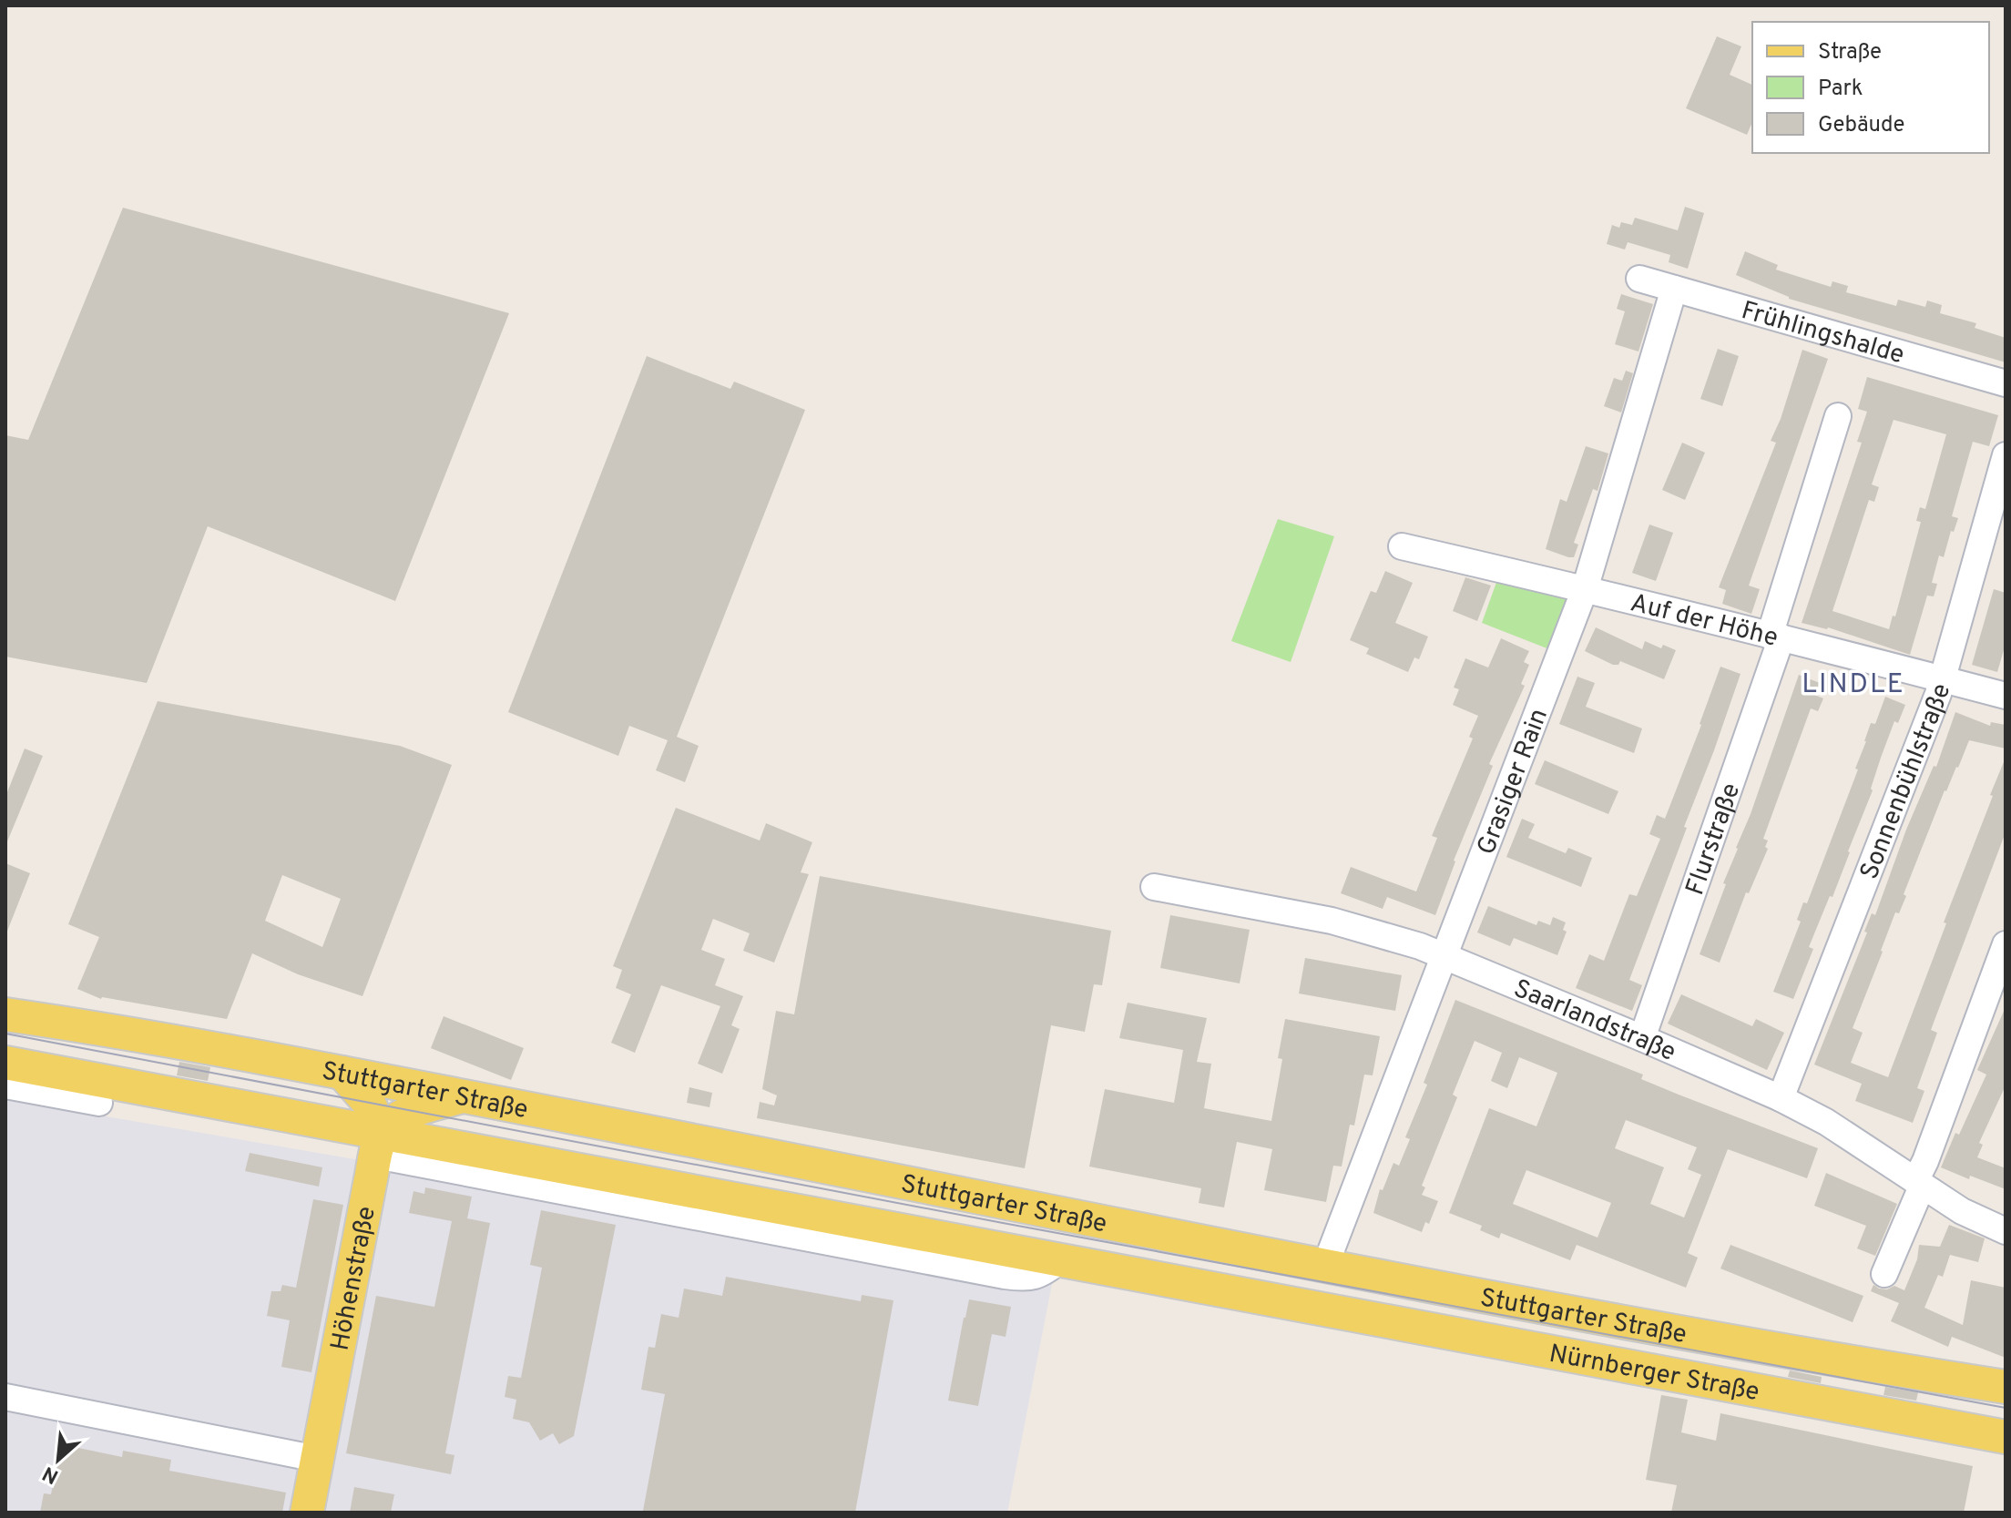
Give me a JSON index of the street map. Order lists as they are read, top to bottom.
{
  "streets": {
    "main road": ["Stuttgarter Straße", "Höhenstraße", "Nürnberger Straße"],
    "street": [
      "Frühlingshalde",
      "Auf der Höhe",
      "Sonnenbühlstraße",
      "Grasiger Rain",
      "Flurstraße",
      "Saarlandstraße"
    ]
  },
  "crossings": [
    ["Frühlingshalde", "Grasiger Rain"],
    ["Auf der Höhe", "Sonnenbühlstraße"],
    ["Auf der Höhe", "Grasiger Rain"],
    ["Auf der Höhe", "Flurstraße"],
    ["Sonnenbühlstraße", "Saarlandstraße"],
    ["Grasiger Rain", "Saarlandstraße"],
    ["Grasiger Rain", "Stuttgarter Straße"],
    ["Flurstraße", "Saarlandstraße"],
    ["Stuttgarter Straße", "Höhenstraße"],
    ["Stuttgarter Straße", "Nürnberger Straße"]
  ],
  "districts": ["LINDLE"],
  "legend": ["Straße", "Park", "Gebäude"],
  "north": "bottom left"
}
